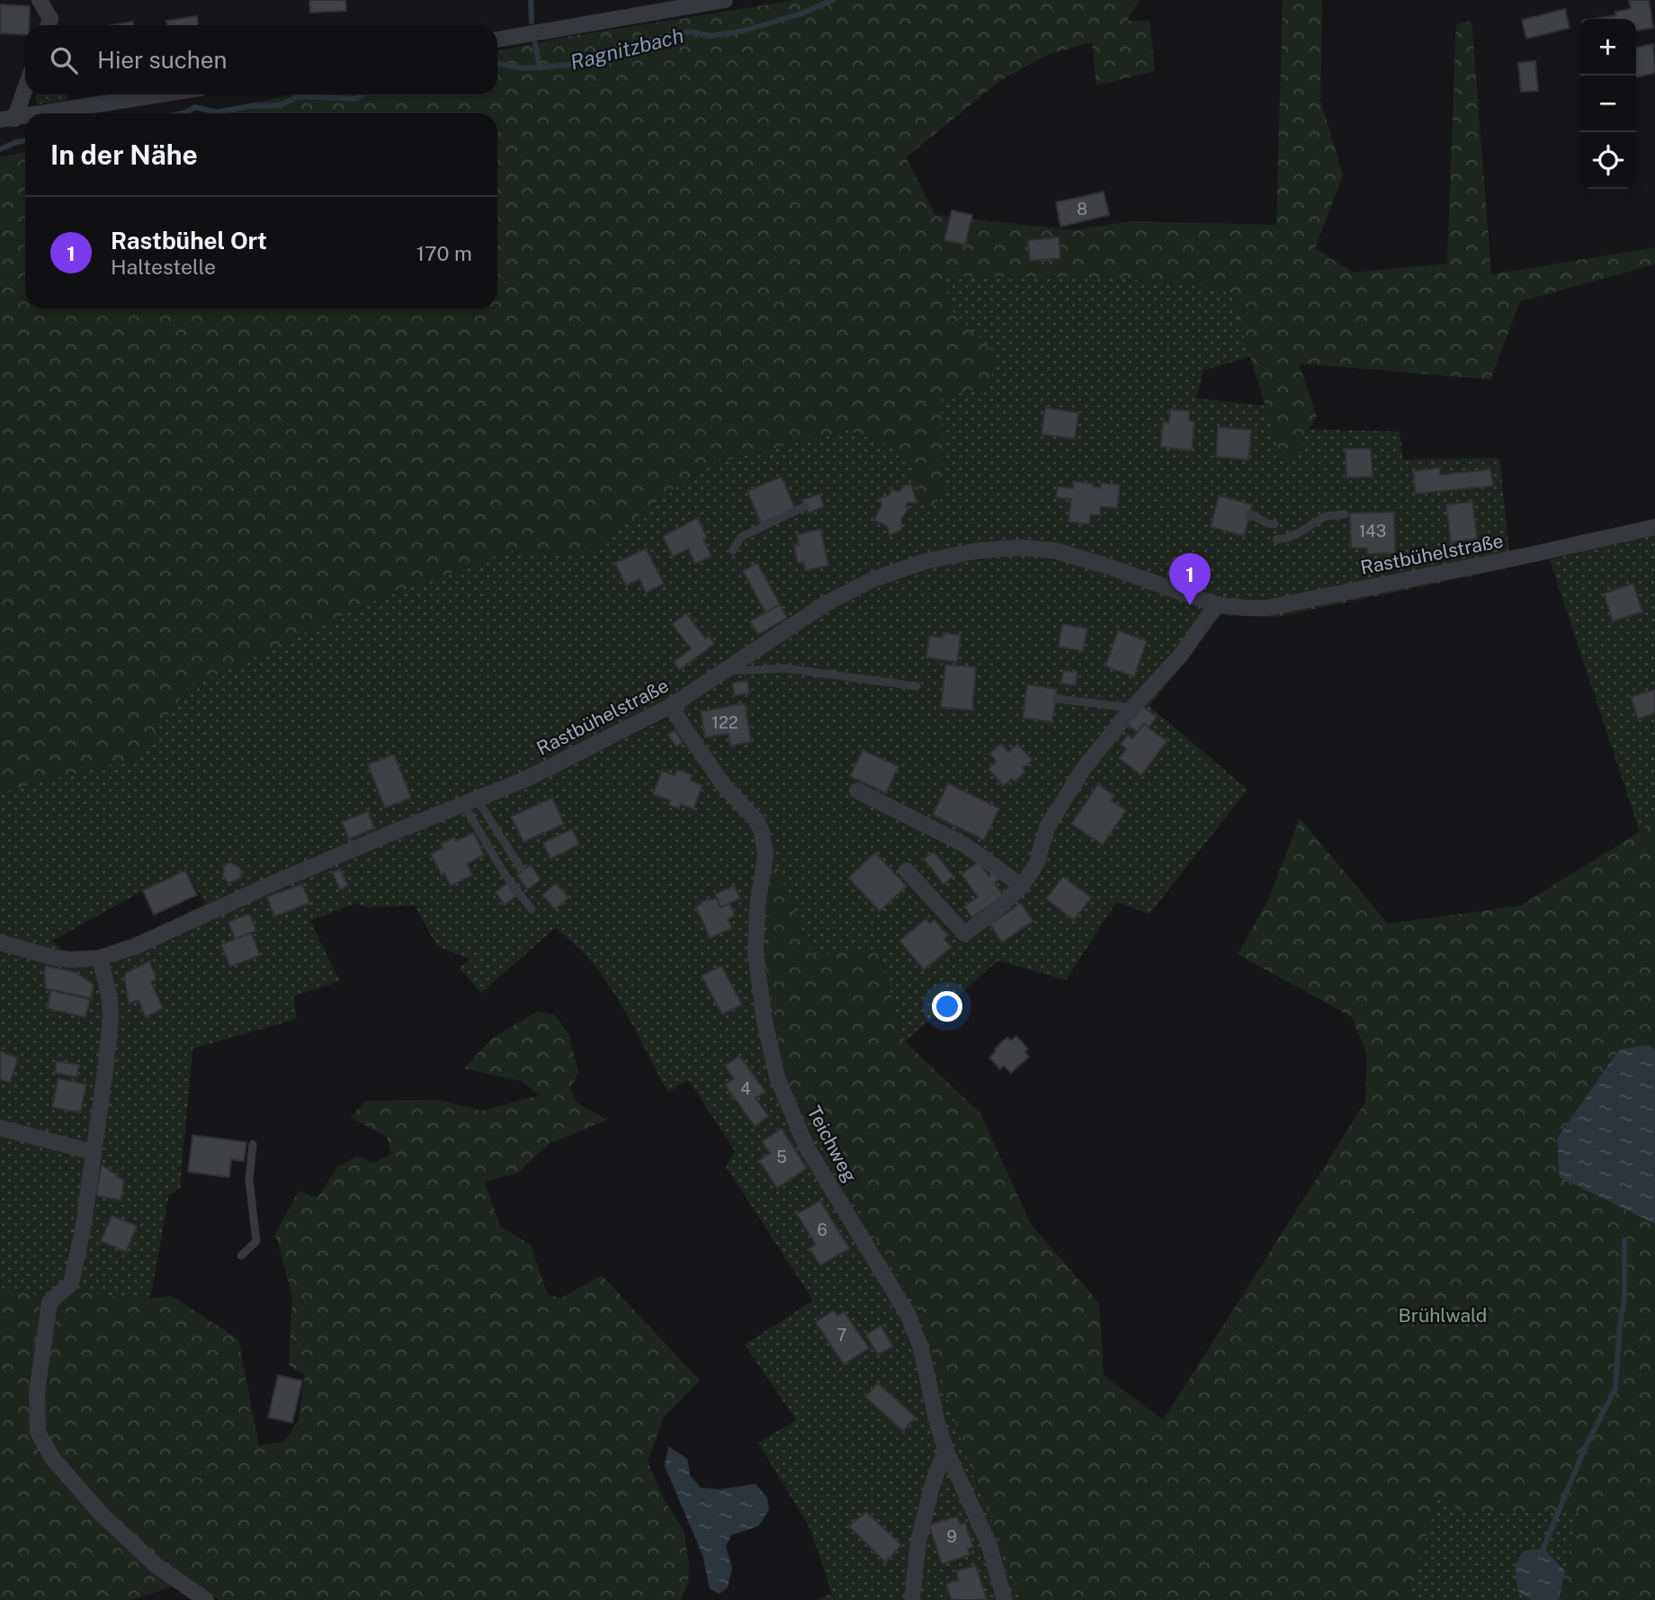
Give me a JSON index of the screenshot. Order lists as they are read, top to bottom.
{
  "streets": {
    "street": ["Rastbühelstraße", "Teichweg"]
  },
  "crossings": [
    ["Rastbühelstraße", "Teichweg"]
  ],
  "water": ["Ragnitzbach"],
  "parks": ["Brühlwald"],
  "house_numbers": [
    "8",
    "143",
    "122",
    "4",
    "5",
    "6",
    "7",
    "9"
  ],
  "page": {
    "map_buttons": ["+", "−"],
    "search": "Hier suchen",
    "heading": "In der Nähe",
    "list": [
      {
        "mark": "1",
        "name": "Rastbühel Ort",
        "note": "Haltestelle",
        "value": "170 m"
      }
    ],
    "pins": "1"
  }
}
